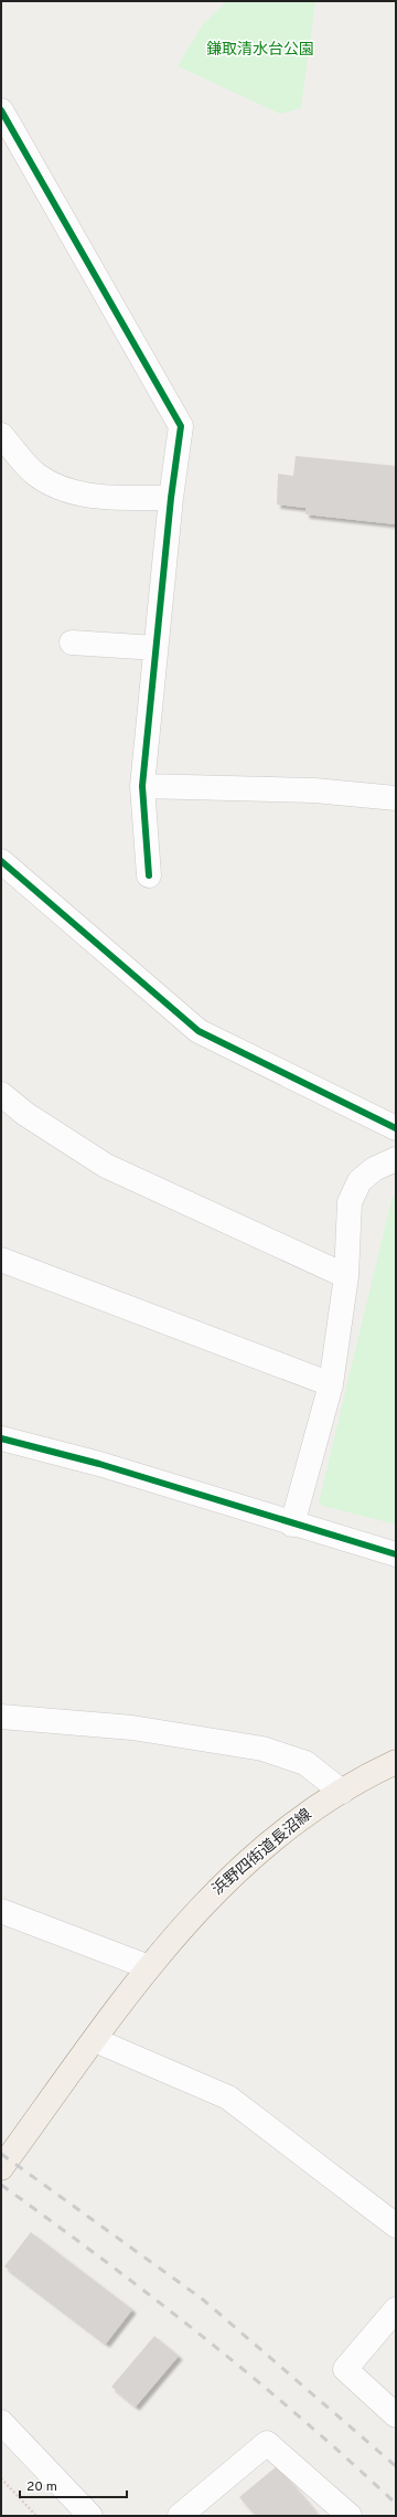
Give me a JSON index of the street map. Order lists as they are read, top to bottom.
{
  "streets": {
    "main road": ["浜野四街道長沼線"]
  },
  "parks": ["鎌取清水台公園"],
  "scale_bar": "20 m"
}
